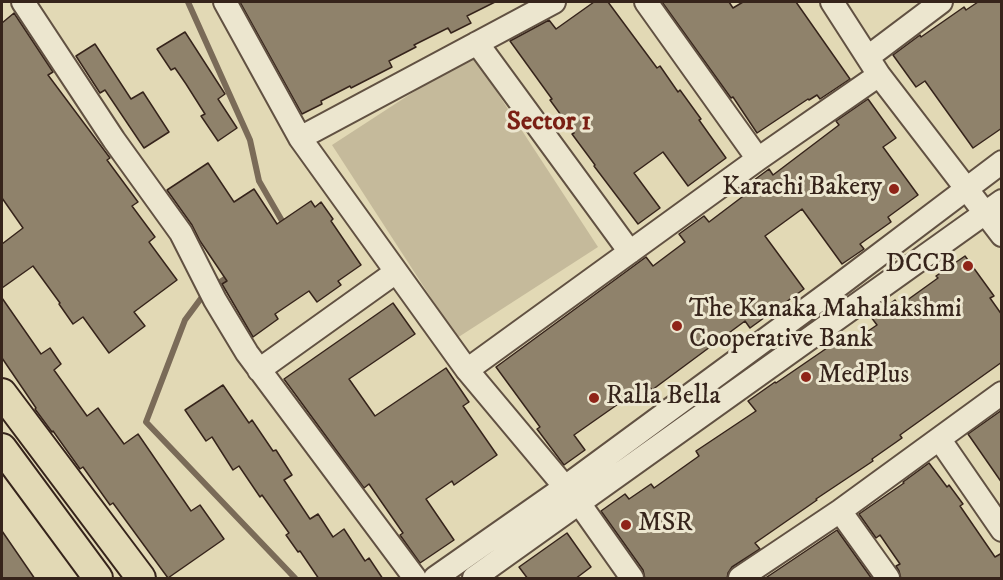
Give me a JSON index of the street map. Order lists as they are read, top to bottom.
{
  "districts": ["Sector 1"],
  "places": [
    "Karachi Bakery",
    "DCCB",
    "The Kanaka Mahalakshmi Cooperative Bank",
    "MedPlus",
    "Ralla Bella",
    "MSR"
  ]
}
